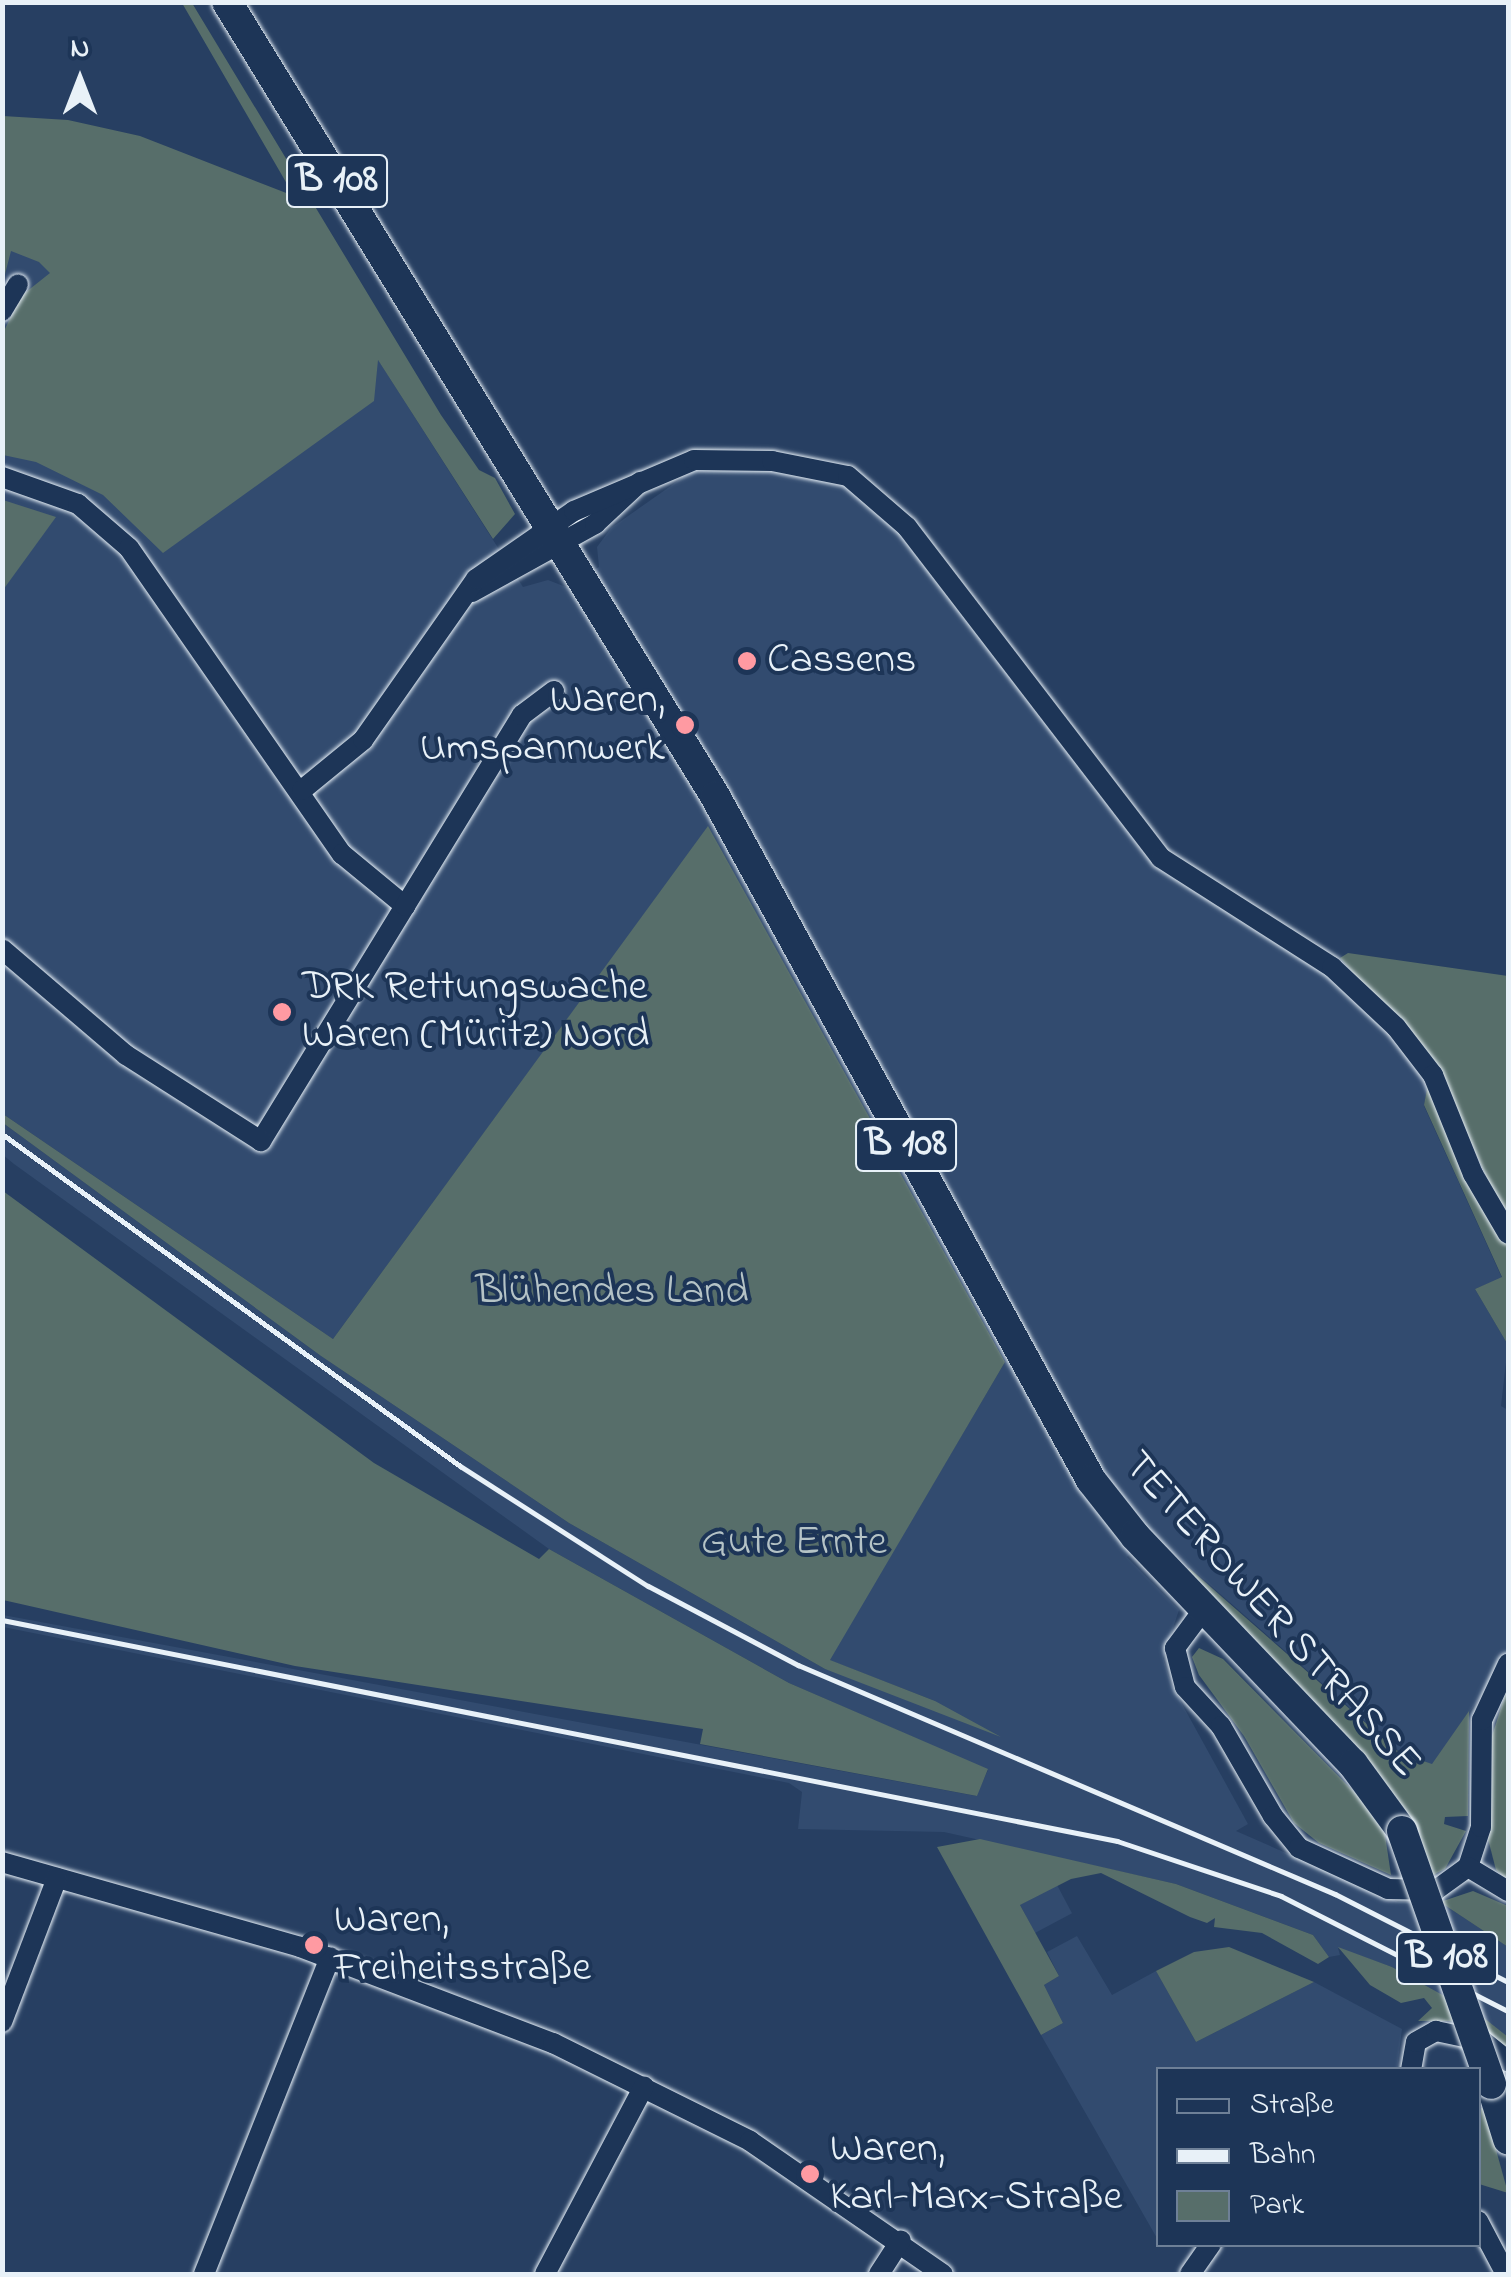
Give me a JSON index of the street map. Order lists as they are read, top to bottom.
{
  "streets": {
    "main road": ["B 108", "TETEROWER STRASSE"]
  },
  "crossings": [
    ["B 108", "TETEROWER STRASSE"]
  ],
  "parks": ["Blühendes Land", "Gute Ernte"],
  "places": [
    "Cassens",
    "Waren, Umspannwerk",
    "DRK Rettungswache Waren (Müritz) Nord",
    "Waren, Freiheitsstraße",
    "Waren, Karl-Marx-Straße"
  ],
  "legend": ["Straße", "Bahn", "Park"],
  "north": "top"
}
